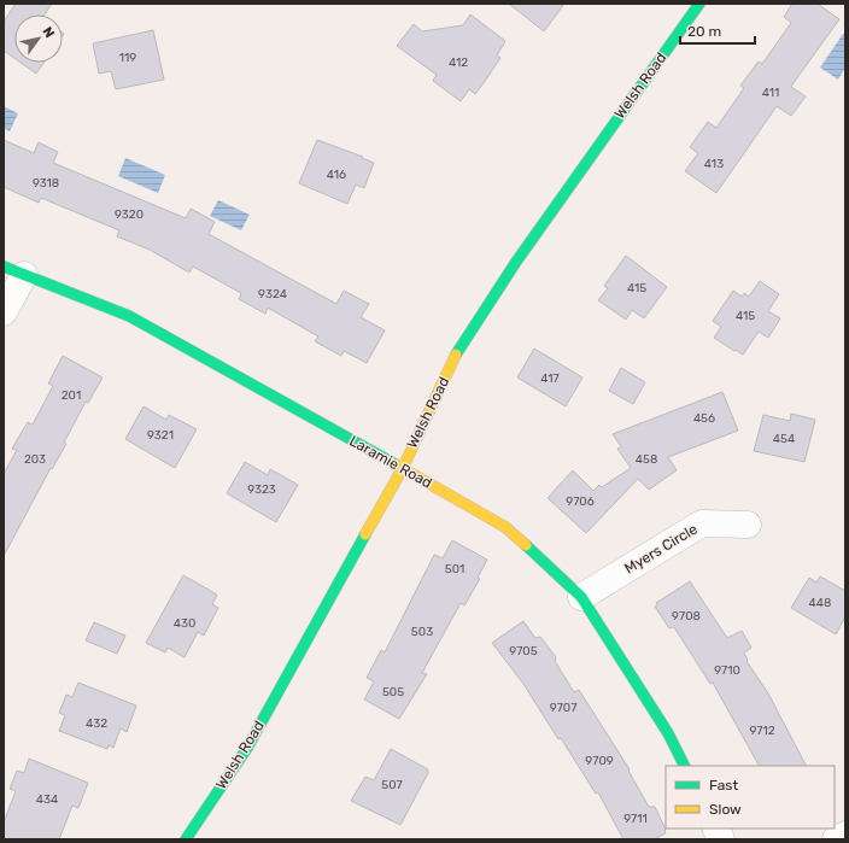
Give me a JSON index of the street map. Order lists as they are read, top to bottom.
{
  "streets": {
    "main road": ["Welsh Road", "Laramie Road"],
    "street": ["Myers Circle"]
  },
  "crossings": [
    ["Welsh Road", "Laramie Road"],
    ["Laramie Road", "Myers Circle"]
  ],
  "house_numbers": [
    "119",
    "412",
    "411",
    "413",
    "416",
    "9318",
    "9320",
    "415",
    "9324",
    "415",
    "417",
    "201",
    "456",
    "9321",
    "454",
    "203",
    "458",
    "9323",
    "9706",
    "501",
    "448",
    "9708",
    "430",
    "503",
    "9705",
    "9710",
    "505",
    "9707",
    "432",
    "9712",
    "9709",
    "507",
    "434",
    "9711"
  ],
  "legend": ["Fast", "Slow"],
  "scale_bar": "20 m",
  "north": "top right"
}
